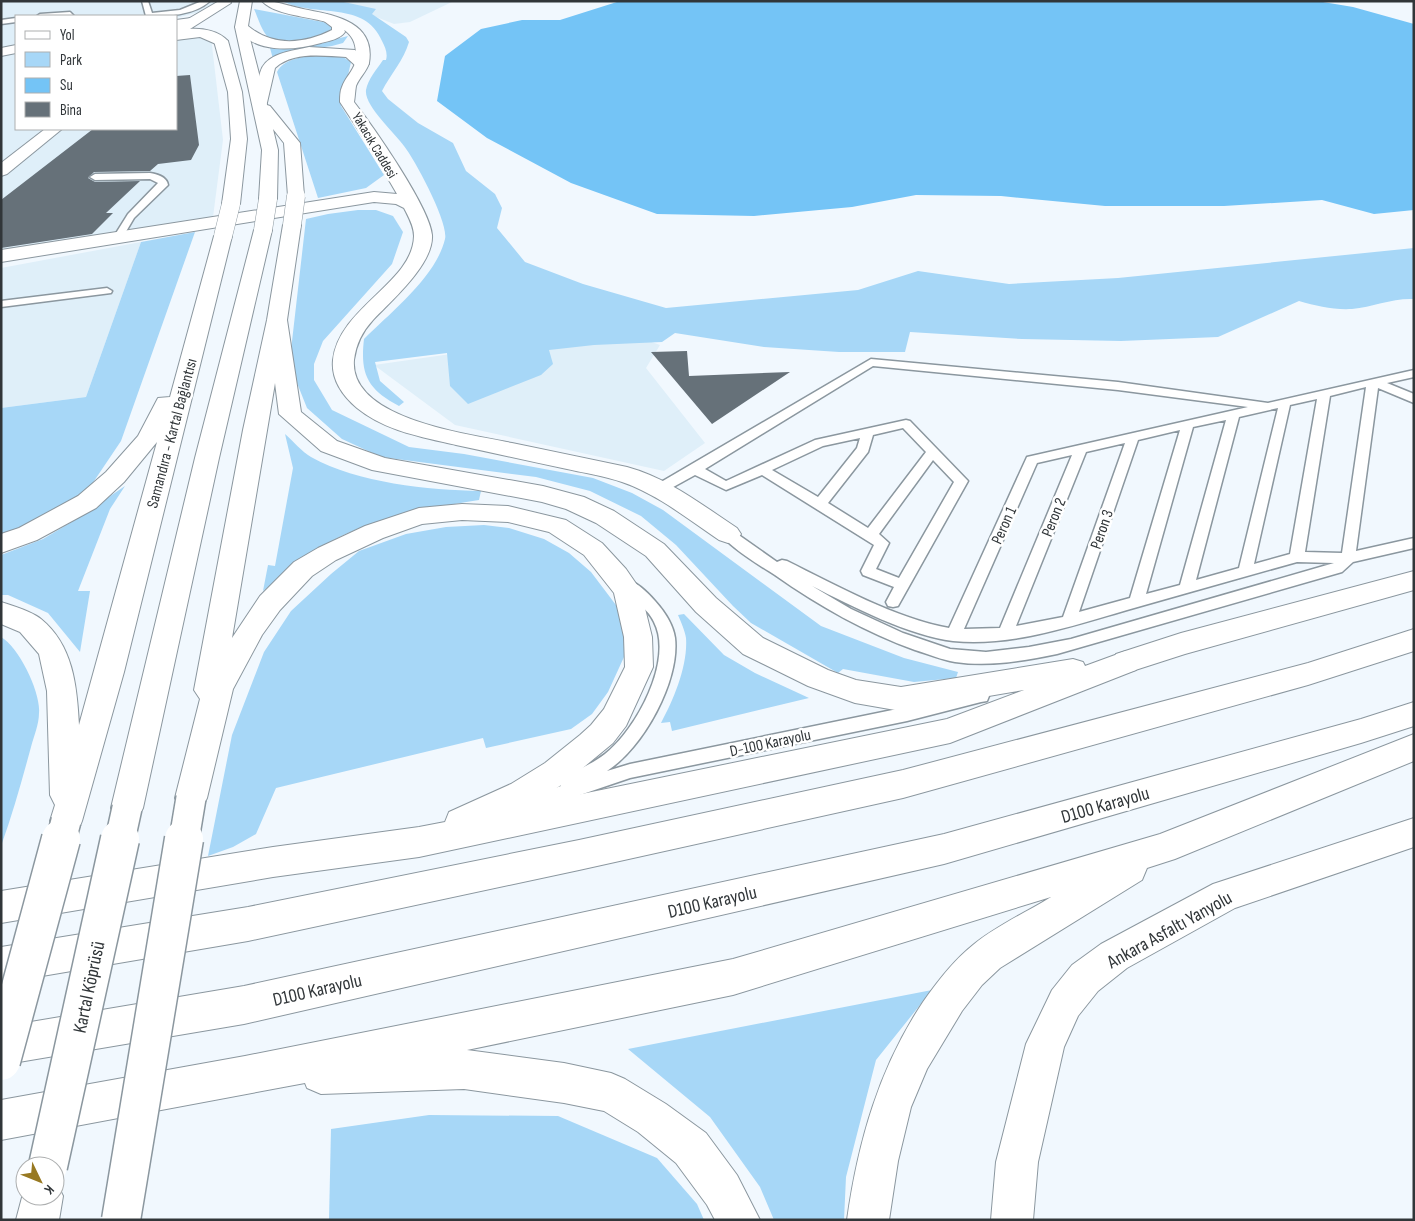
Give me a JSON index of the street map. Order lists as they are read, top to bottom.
{
  "streets": {
    "main road": [
      "Yakacık Caddesi",
      "Samandıra - Kartal Bağlantısı",
      "D100 Karayolu",
      "Ankara Asfaltı Yanyolu",
      "Kartal Köprüsü"
    ],
    "lane": ["Peron 2", "Peron 1", "Peron 3"]
  },
  "crossings": [
    ["Peron 2", "Peron 1"]
  ],
  "legend": [
    "Yol",
    "Park",
    "Su",
    "Bina"
  ],
  "north": "bottom right"
}
